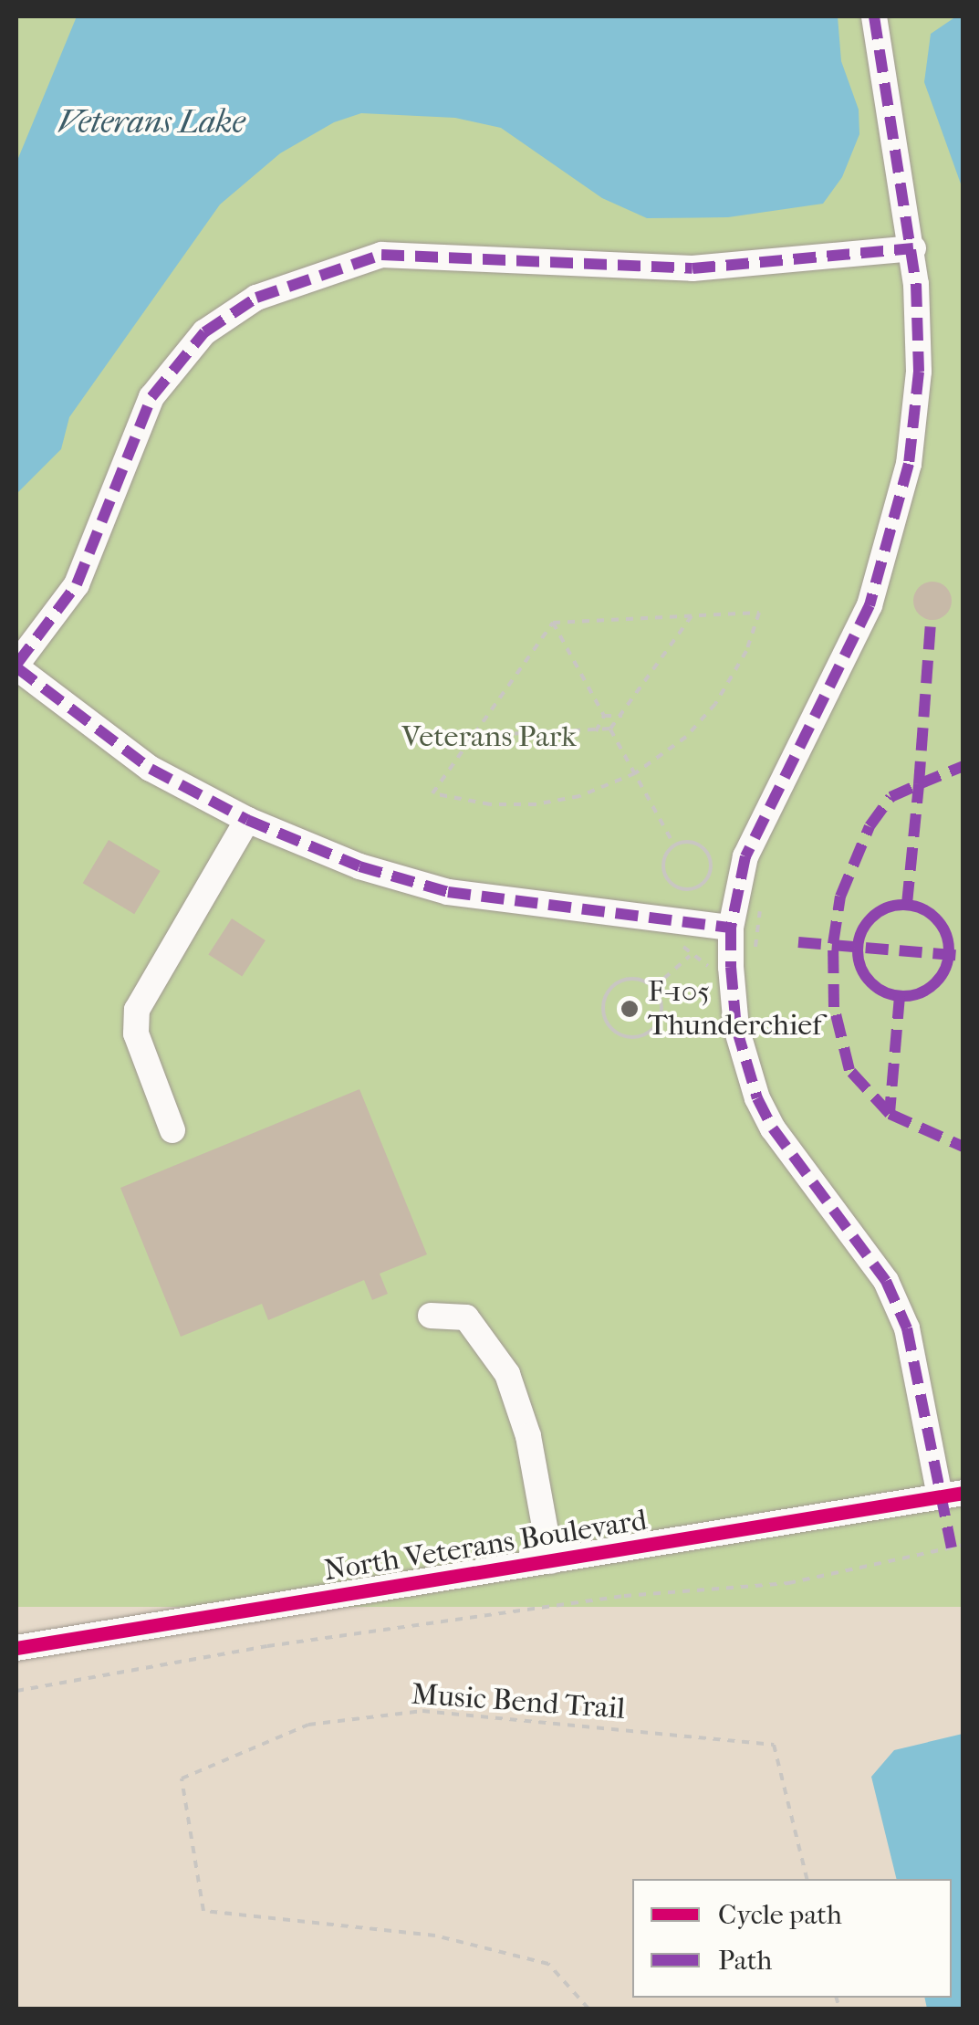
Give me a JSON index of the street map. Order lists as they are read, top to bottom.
{
  "streets": {
    "street": ["North Veterans Boulevard"],
    "path": ["Music Bend Trail"]
  },
  "water": ["Veterans Lake"],
  "parks": ["Veterans Park"],
  "places": ["F-105 Thunderchief"],
  "legend": ["Cycle path", "Path"]
}
